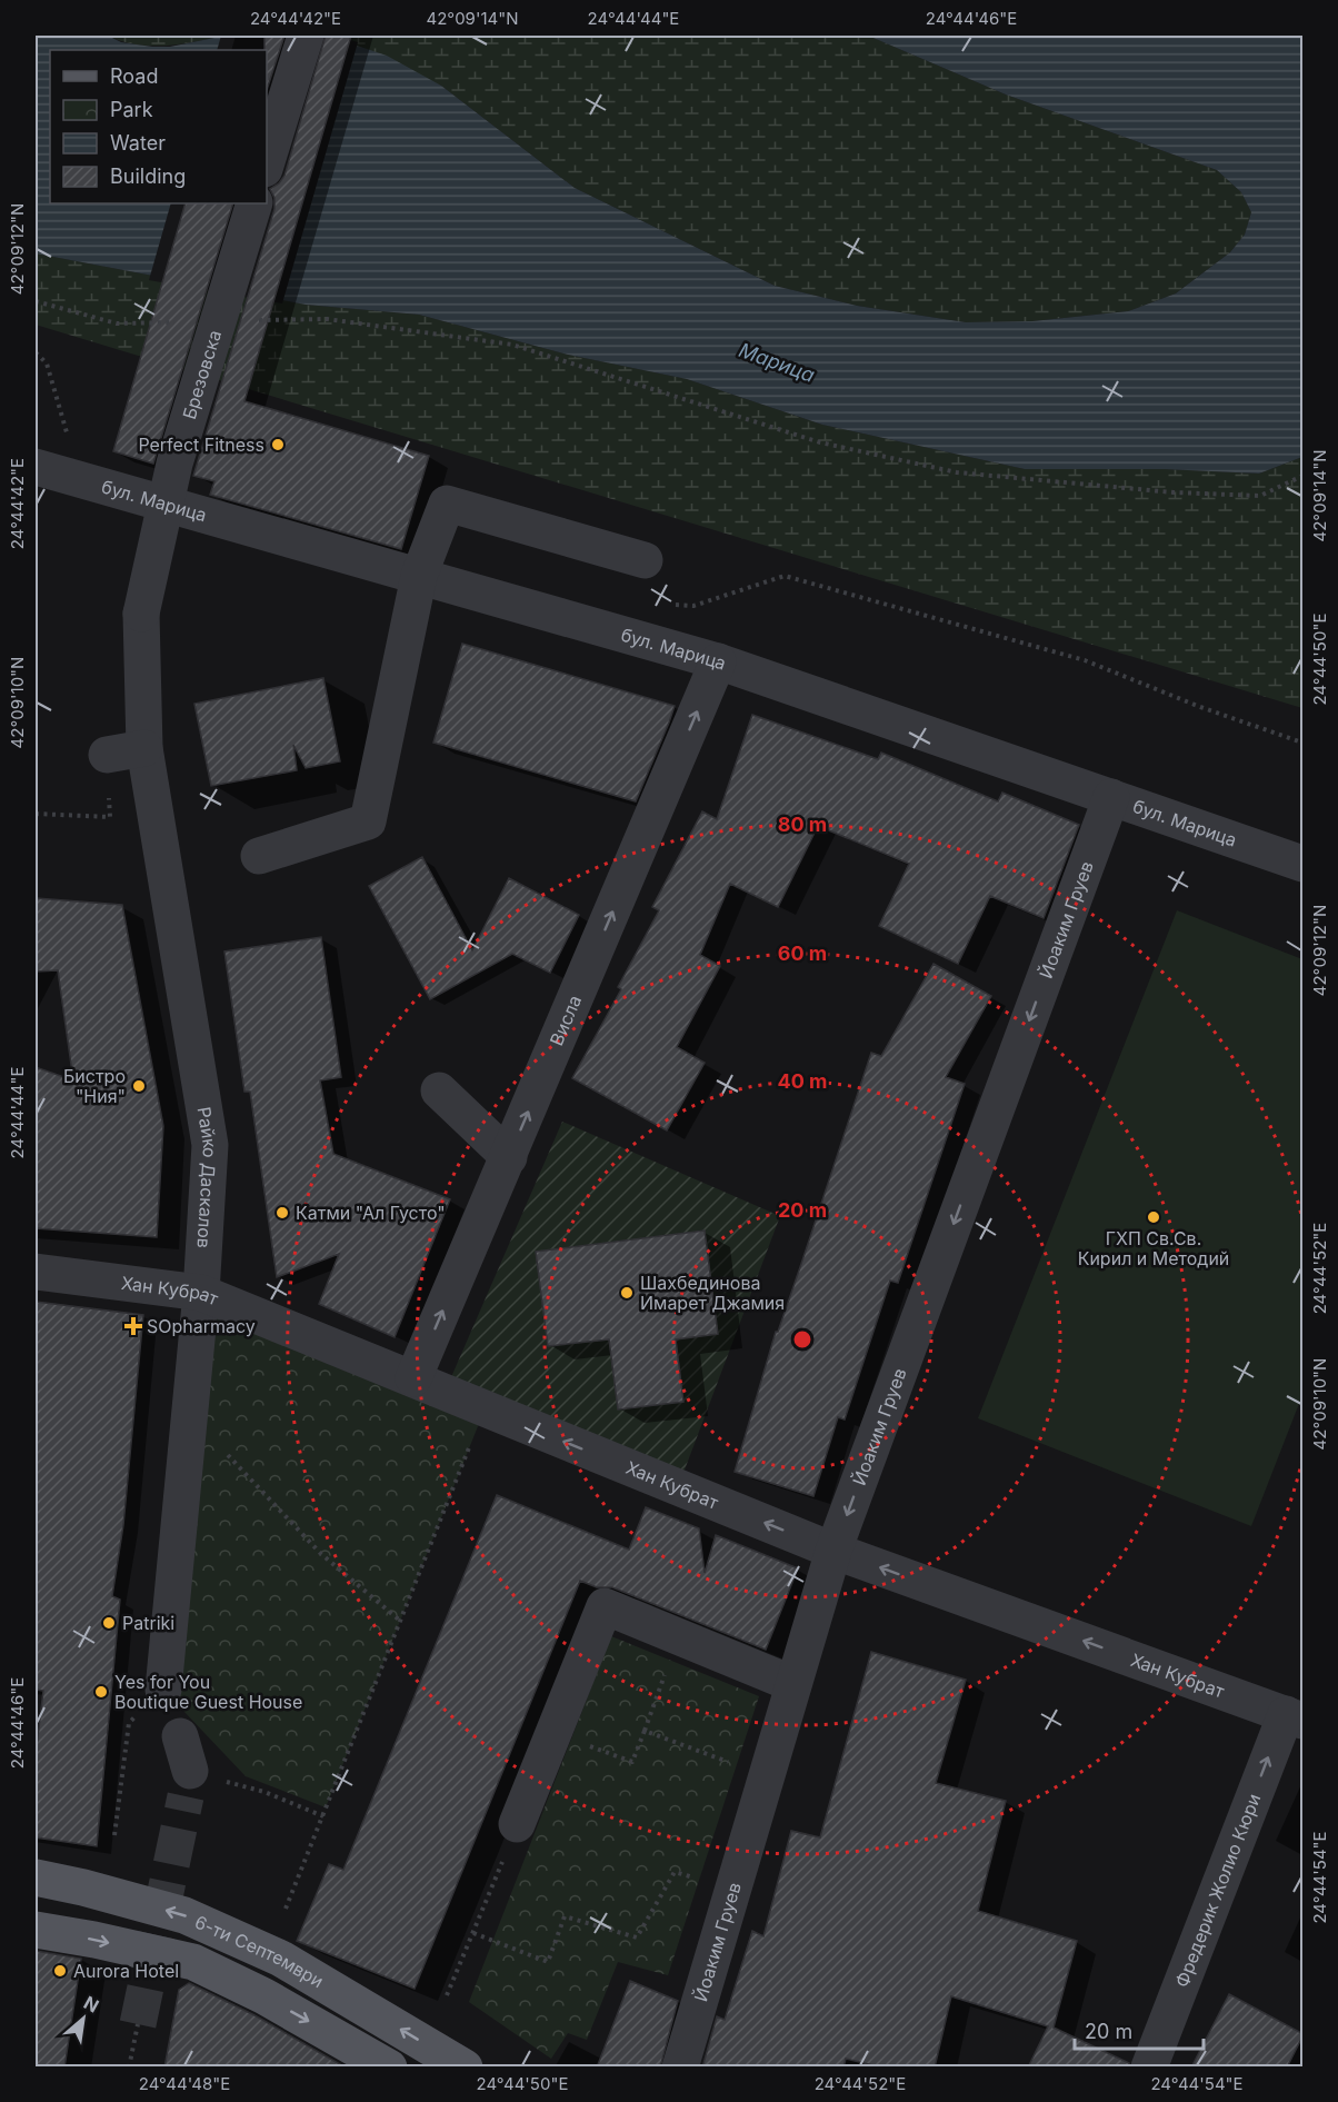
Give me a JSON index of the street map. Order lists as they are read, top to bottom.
{
  "streets": {
    "main road": ["6-ти Септември"],
    "street": [
      "Брезовска",
      "бул. Марица",
      "Йоаким Груев",
      "Висла",
      "Райко Даскалов",
      "Хан Кубрат",
      "Фредерик Жолио Кюри"
    ]
  },
  "crossings": [
    ["Брезовска", "Райко Даскалов"],
    ["бул. Марица", "Йоаким Груев"],
    ["бул. Марица", "Висла"],
    ["Йоаким Груев", "Хан Кубрат"],
    ["Висла", "Хан Кубрат"],
    ["Райко Даскалов", "Хан Кубрат"],
    ["Хан Кубрат", "Фредерик Жолио Кюри"]
  ],
  "one_way": [
    "Йоаким Груев",
    "Висла",
    "Хан Кубрат",
    "Фредерик Жолио Кюри"
  ],
  "water": ["Марица"],
  "places": {
    "other": [
      "Perfect Fitness",
      "Бистро \"Ния\"",
      "Катми \"Ал Густо\"",
      "ГХП Св.Св. Кирил и Методий",
      "Шахбединова Имарет Джамия",
      "Patriki",
      "Yes for You Boutique Guest House",
      "Aurora Hotel"
    ],
    "health": ["SOpharmacy"]
  },
  "legend": [
    "Road",
    "Park",
    "Water",
    "Building"
  ],
  "scale_bar": "20 m",
  "north": "top right",
  "coordinates": [
    "24°44'42\"E",
    "42°09'14\"N",
    "24°44'44\"E",
    "24°44'46\"E",
    "42°09'12\"N",
    "24°44'50\"E",
    "42°09'10\"N",
    "24°44'52\"E",
    "24°44'54\"E",
    "24°44'48\"E"
  ],
  "rings": [
    "80 m",
    "60 m",
    "40 m",
    "20 m"
  ]
}
